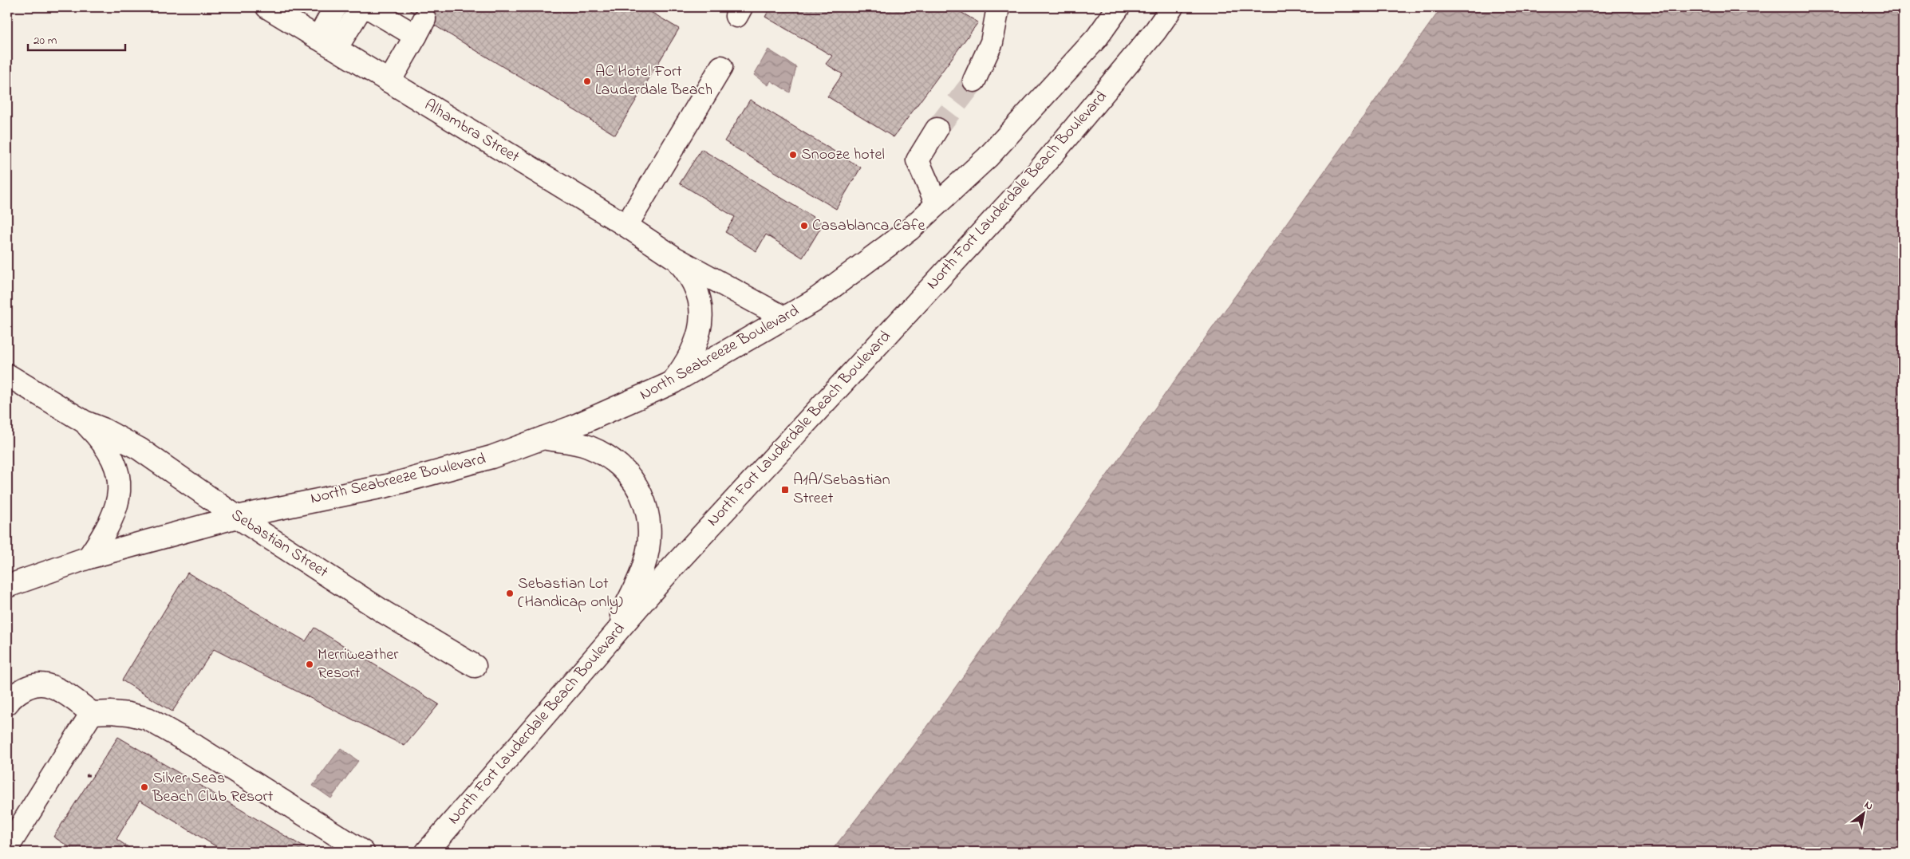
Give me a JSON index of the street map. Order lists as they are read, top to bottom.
{
  "streets": {
    "main road": [
      "Alhambra Street",
      "North Fort Lauderdale Beach Boulevard",
      "North Seabreeze Boulevard",
      "Sebastian Street"
    ]
  },
  "crossings": [
    ["Alhambra Street", "North Seabreeze Boulevard"],
    ["North Seabreeze Boulevard", "Sebastian Street"]
  ],
  "places": {
    "other": [
      "AC Hotel Fort Lauderdale Beach",
      "Snooze hotel",
      "Casablanca Cafe",
      "Sebastian Lot (Handicap only)",
      "Merriweather Resort",
      "Silver Seas Beach Club Resort"
    ],
    "transit": ["A1A/Sebastian Street"]
  },
  "scale_bar": "20 m",
  "north": "top right"
}
